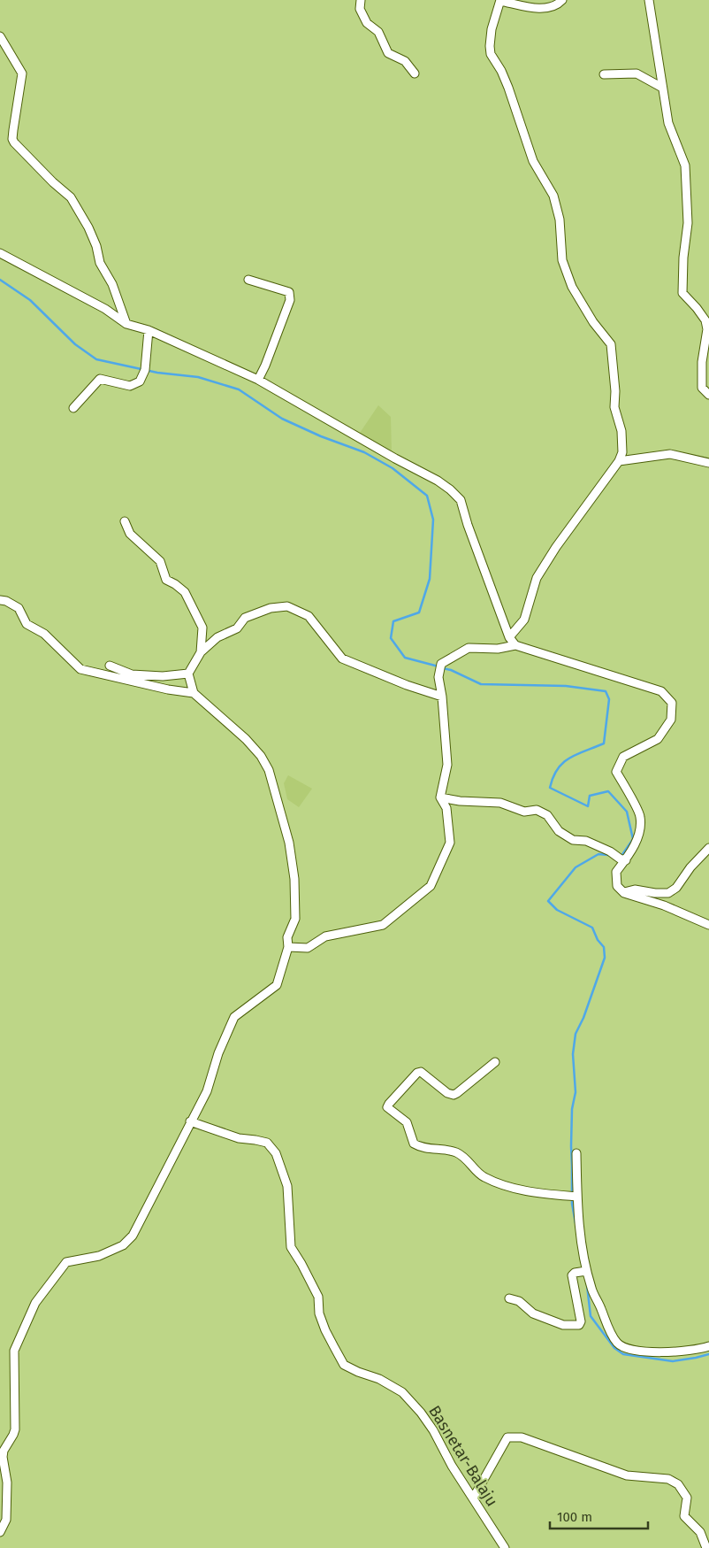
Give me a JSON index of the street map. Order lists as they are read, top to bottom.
{
  "streets": {
    "street": ["Basnetar-Balaju"]
  },
  "scale_bar": "100 m"
}
